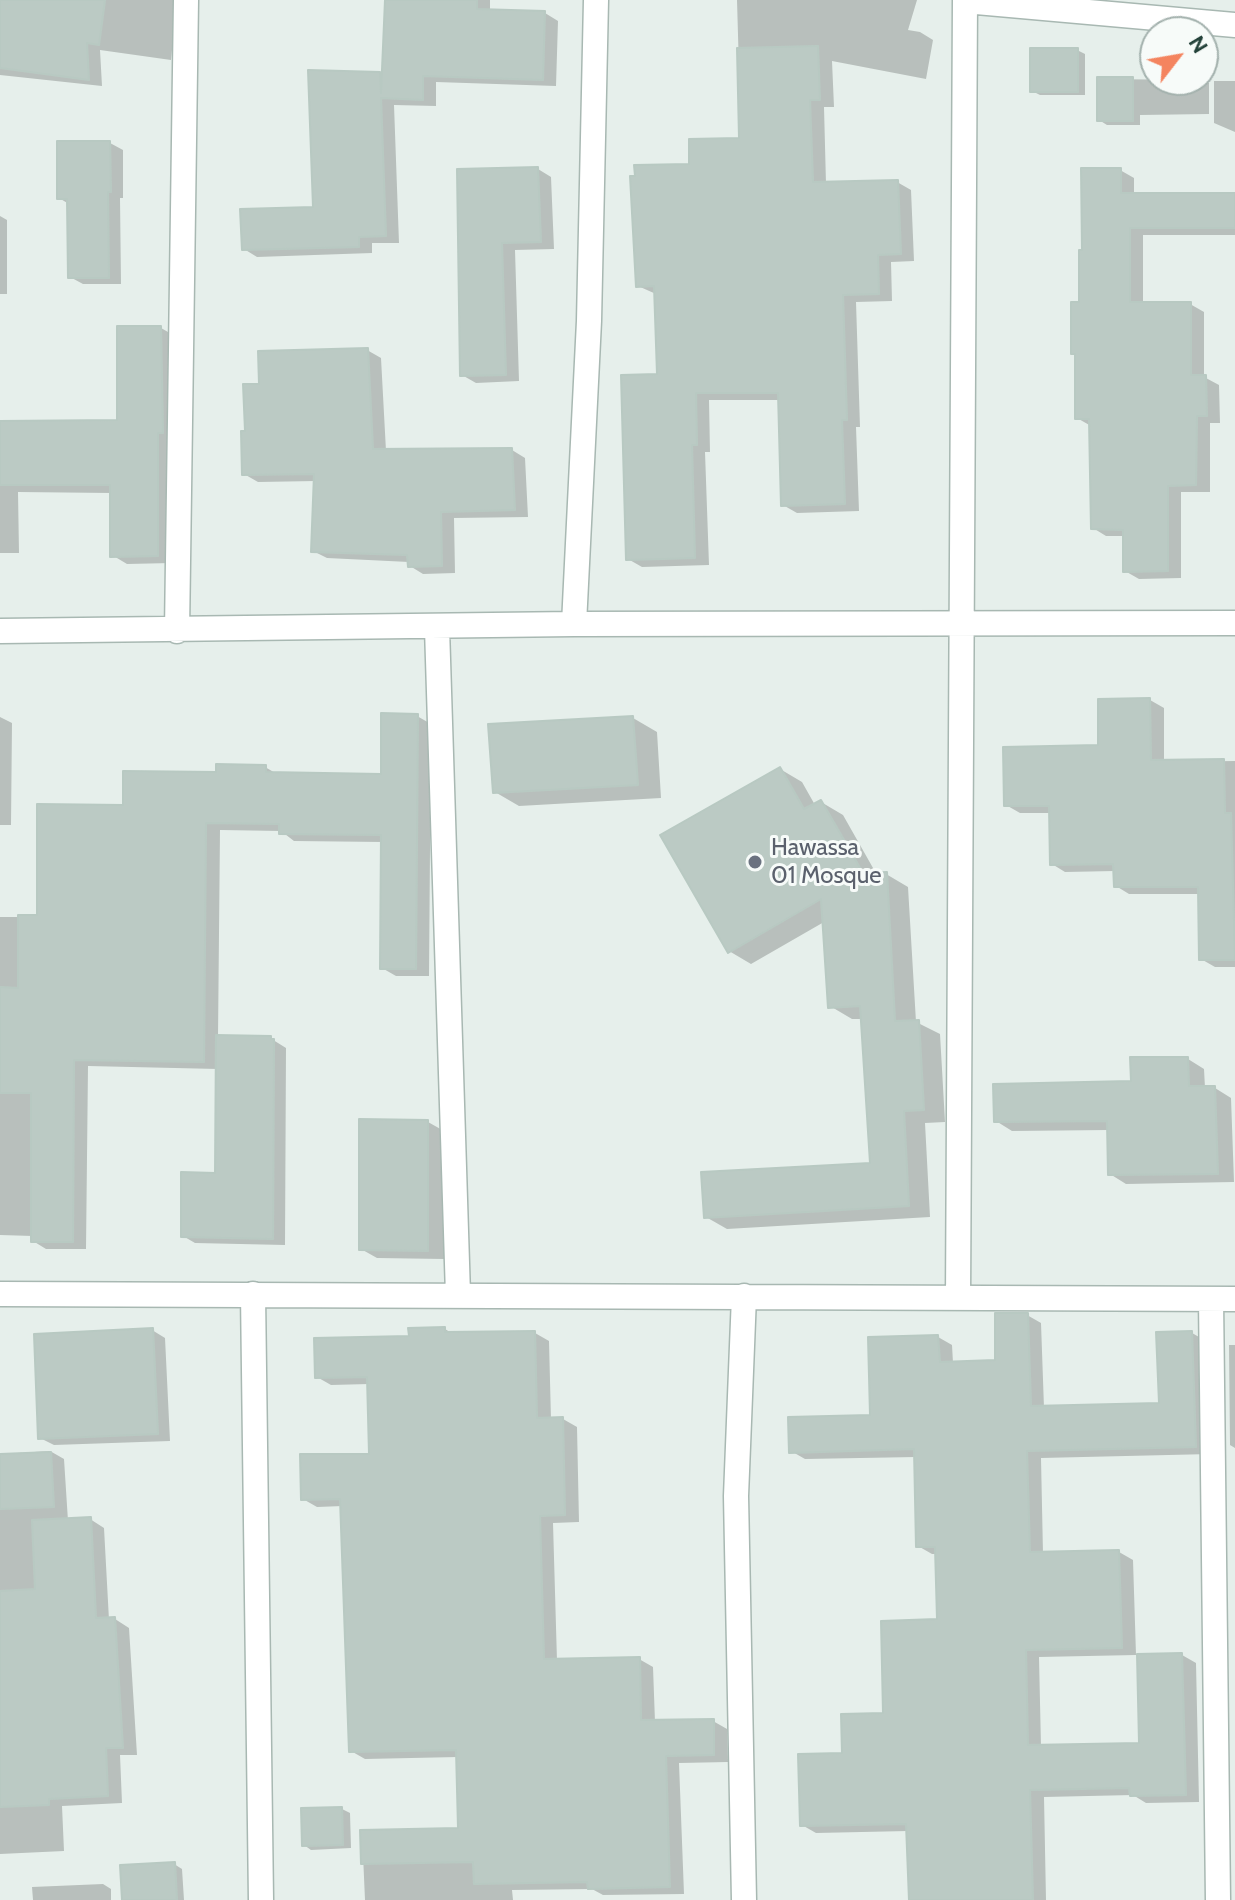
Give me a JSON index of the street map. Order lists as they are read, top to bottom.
{
  "places": ["Hawassa 01 Mosque"],
  "north": "top right"
}
